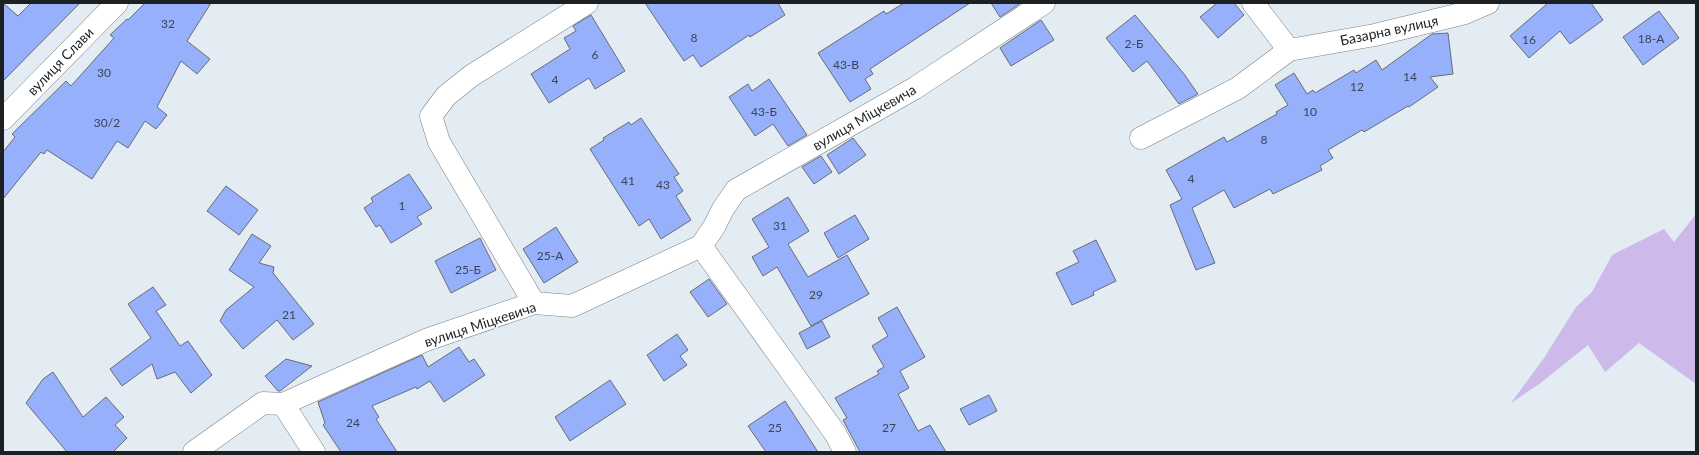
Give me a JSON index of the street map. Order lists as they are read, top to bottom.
{
  "streets": {
    "street": ["Базарна вулиця", "вулиця Слави", "вулиця Міцкевича"]
  },
  "house_numbers": [
    "32",
    "8",
    "18-А",
    "16",
    "2-Б",
    "6",
    "43-В",
    "30",
    "14",
    "4",
    "12",
    "43-Б",
    "10",
    "30/2",
    "8",
    "4",
    "41",
    "43",
    "1",
    "31",
    "25-А",
    "25-Б",
    "29",
    "21",
    "24",
    "25",
    "27"
  ]
}
